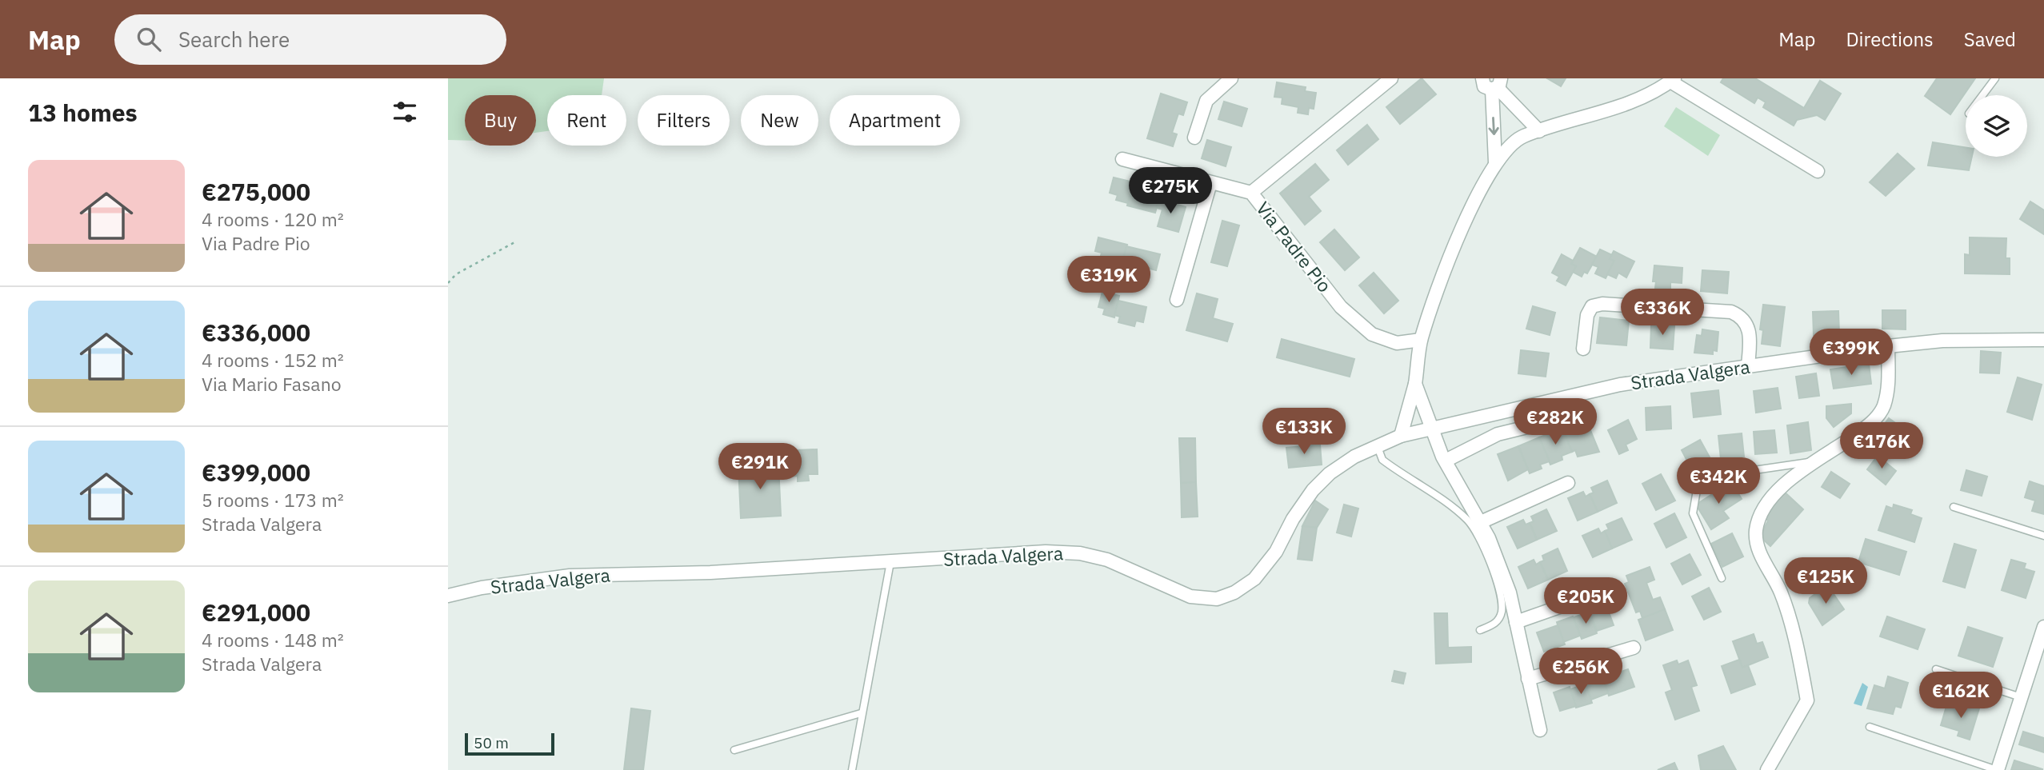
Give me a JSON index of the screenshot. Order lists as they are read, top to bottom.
{
  "streets": {
    "street": ["Via Padre Pio", "Strada Valgera"]
  },
  "scale_bar": "50 m",
  "page": {
    "header": "Map",
    "search": "Search here",
    "nav": ["Map", "Directions", "Saved"],
    "heading": "13 homes",
    "chip": [
      "Buy",
      "Rent",
      "Filters",
      "New",
      "Apartment"
    ],
    "list": [
      {
        "name": "€275,000",
        "note": "4 rooms · 120 m² · Via Padre Pio"
      },
      {
        "name": "€336,000",
        "note": "4 rooms · 152 m² · Via Mario Fasano"
      },
      {
        "name": "€399,000",
        "note": "5 rooms · 173 m² · Strada Valgera"
      },
      {
        "name": "€291,000",
        "note": "4 rooms · 148 m² · Strada Valgera"
      }
    ],
    "price": [
      "€275K",
      "€319K",
      "€336K",
      "€399K",
      "€282K",
      "€133K",
      "€176K",
      "€291K",
      "€342K",
      "€125K",
      "€205K",
      "€256K",
      "€162K"
    ],
    "scale": "50 m"
  }
}
